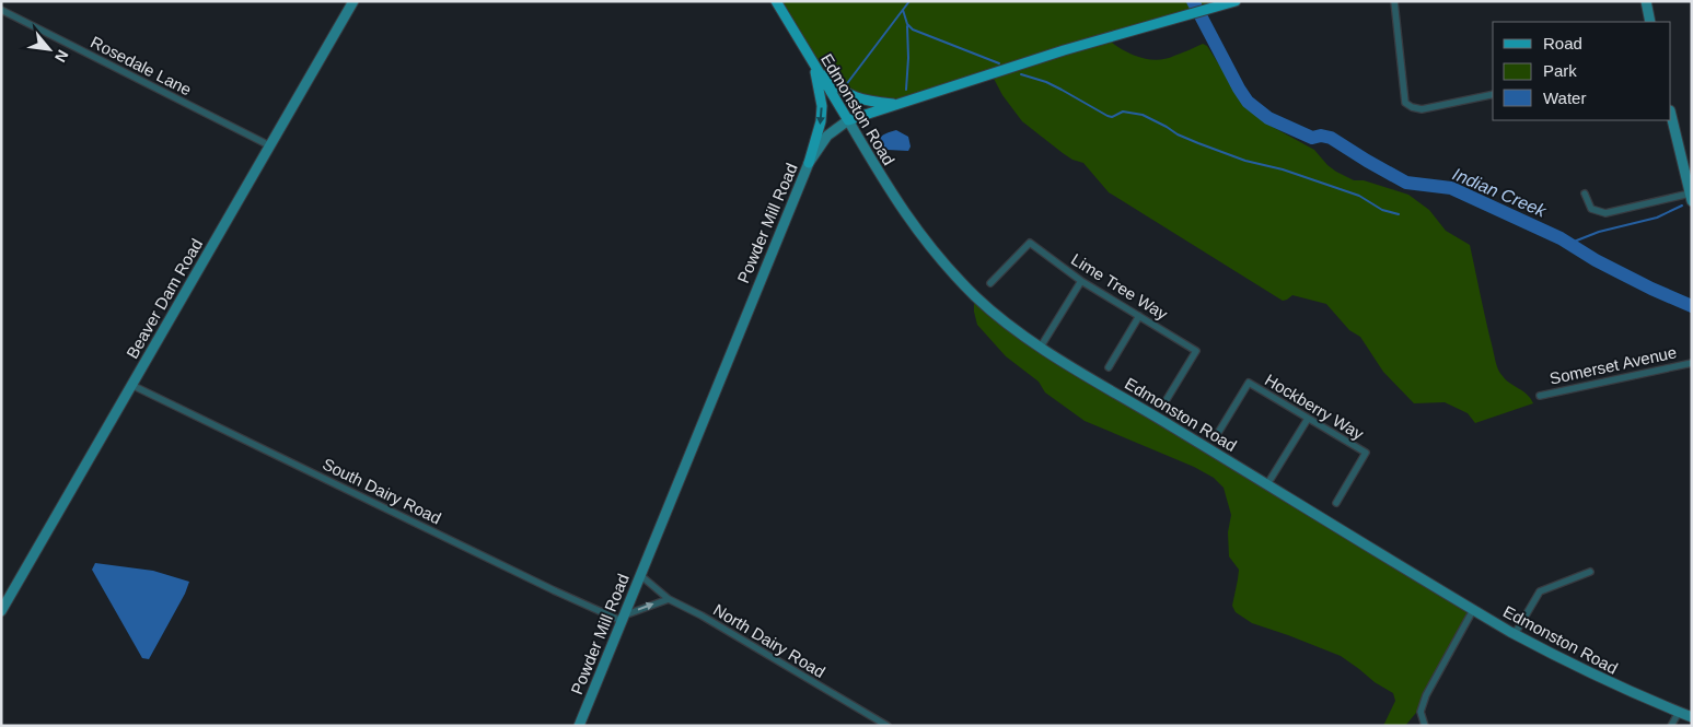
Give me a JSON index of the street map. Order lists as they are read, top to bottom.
{
  "streets": {
    "main road": ["Edmonston Road", "Powder Mill Road", "Beaver Dam Road"],
    "street": [
      "Rosedale Lane",
      "Lime Tree Way",
      "Somerset Avenue",
      "Hockberry Way",
      "South Dairy Road",
      "North Dairy Road"
    ]
  },
  "crossings": [
    ["Rosedale Lane", "Beaver Dam Road"],
    ["Edmonston Road", "Powder Mill Road"],
    ["Powder Mill Road", "South Dairy Road"],
    ["Powder Mill Road", "North Dairy Road"],
    ["Beaver Dam Road", "South Dairy Road"]
  ],
  "water": ["Indian Creek"],
  "legend": ["Road", "Park", "Water"],
  "north": "bottom right"
}
